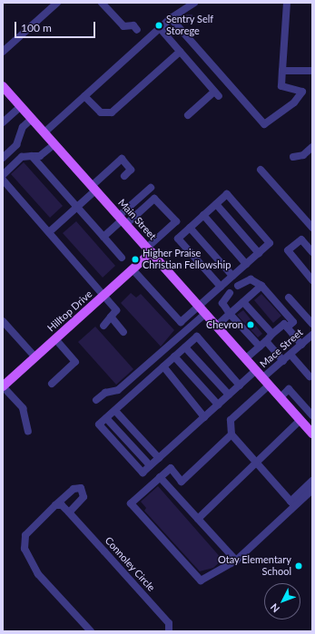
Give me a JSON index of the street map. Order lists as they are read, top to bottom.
{
  "streets": {
    "main road": ["Main Street", "Hilltop Drive"],
    "street": ["Mace Street", "Connoley Circle"]
  },
  "crossings": [
    ["Main Street", "Hilltop Drive"],
    ["Main Street", "Mace Street"]
  ],
  "places": [
    "Sentry Self Storege",
    "Higher Praise Christian Fellowship",
    "Chevron",
    "Otay Elementary School"
  ],
  "scale_bar": "100 m",
  "north": "bottom left"
}
